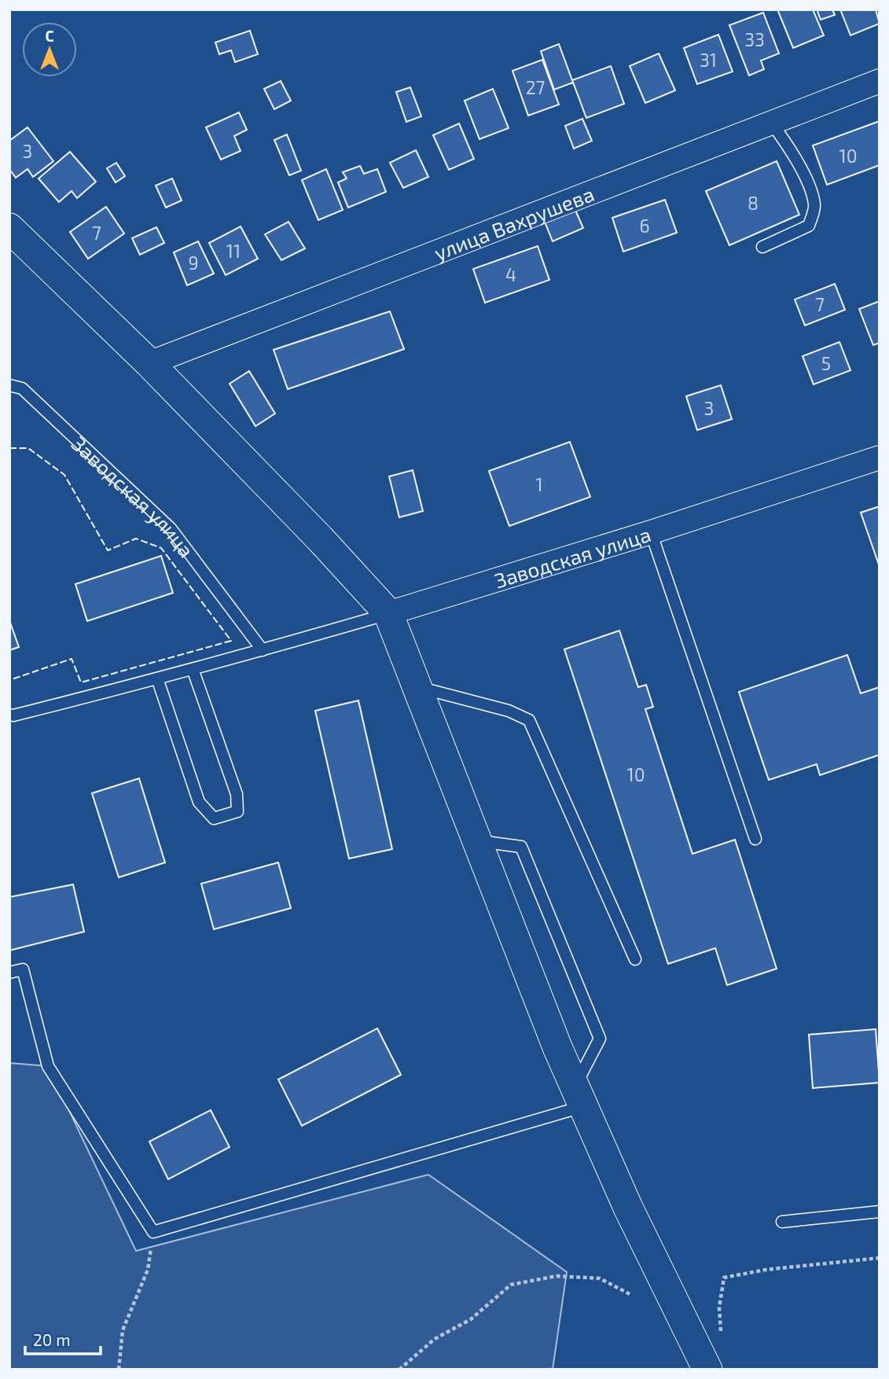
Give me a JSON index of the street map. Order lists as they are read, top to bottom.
{
  "streets": {
    "street": ["улица Вахрушева", "Заводская улица"]
  },
  "house_numbers": [
    "33",
    "31",
    "27",
    "3",
    "10",
    "8",
    "6",
    "7",
    "11",
    "9",
    "4",
    "7",
    "5",
    "3",
    "1",
    "10"
  ],
  "scale_bar": "20 m",
  "north": "top"
}
